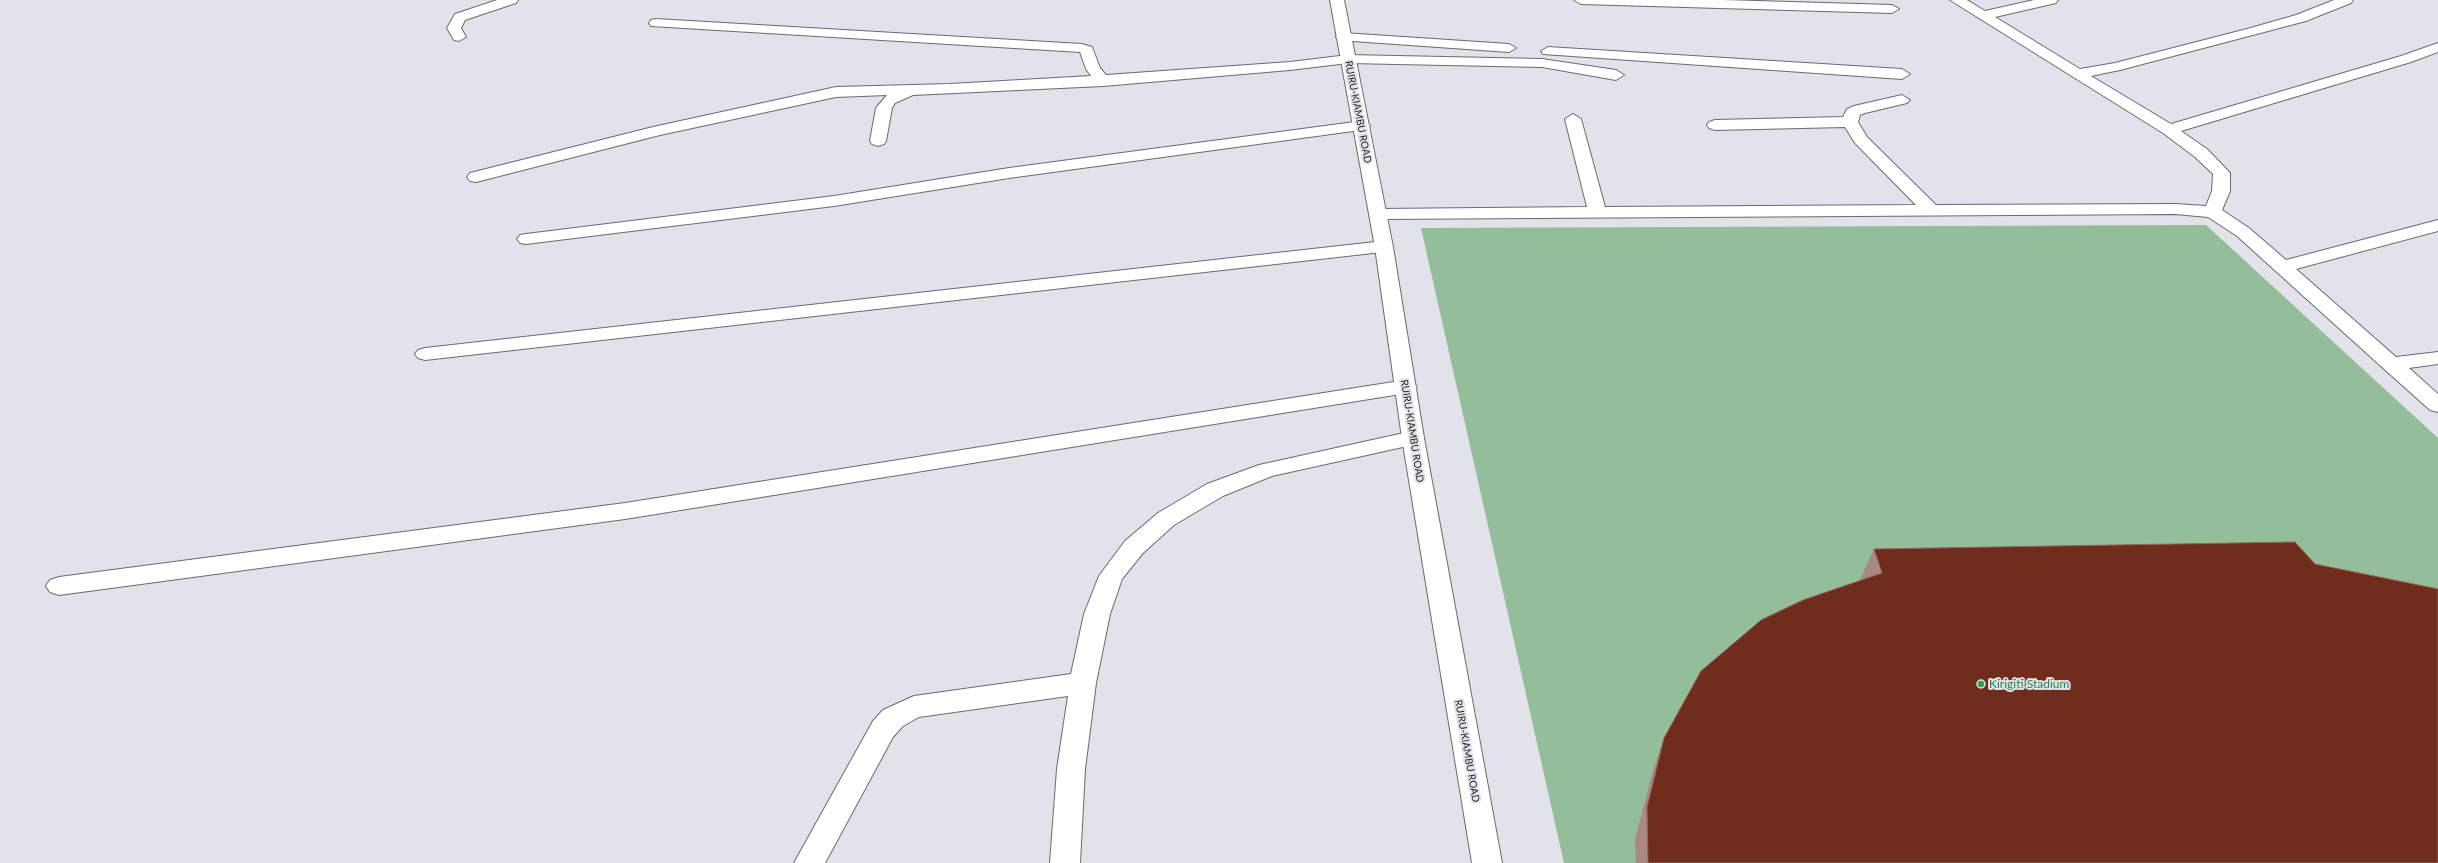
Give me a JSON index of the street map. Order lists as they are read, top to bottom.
{
  "streets": {
    "street": ["RUIRU-KIAMBU ROAD"]
  },
  "places": ["Kirigiti Stadium"]
}
